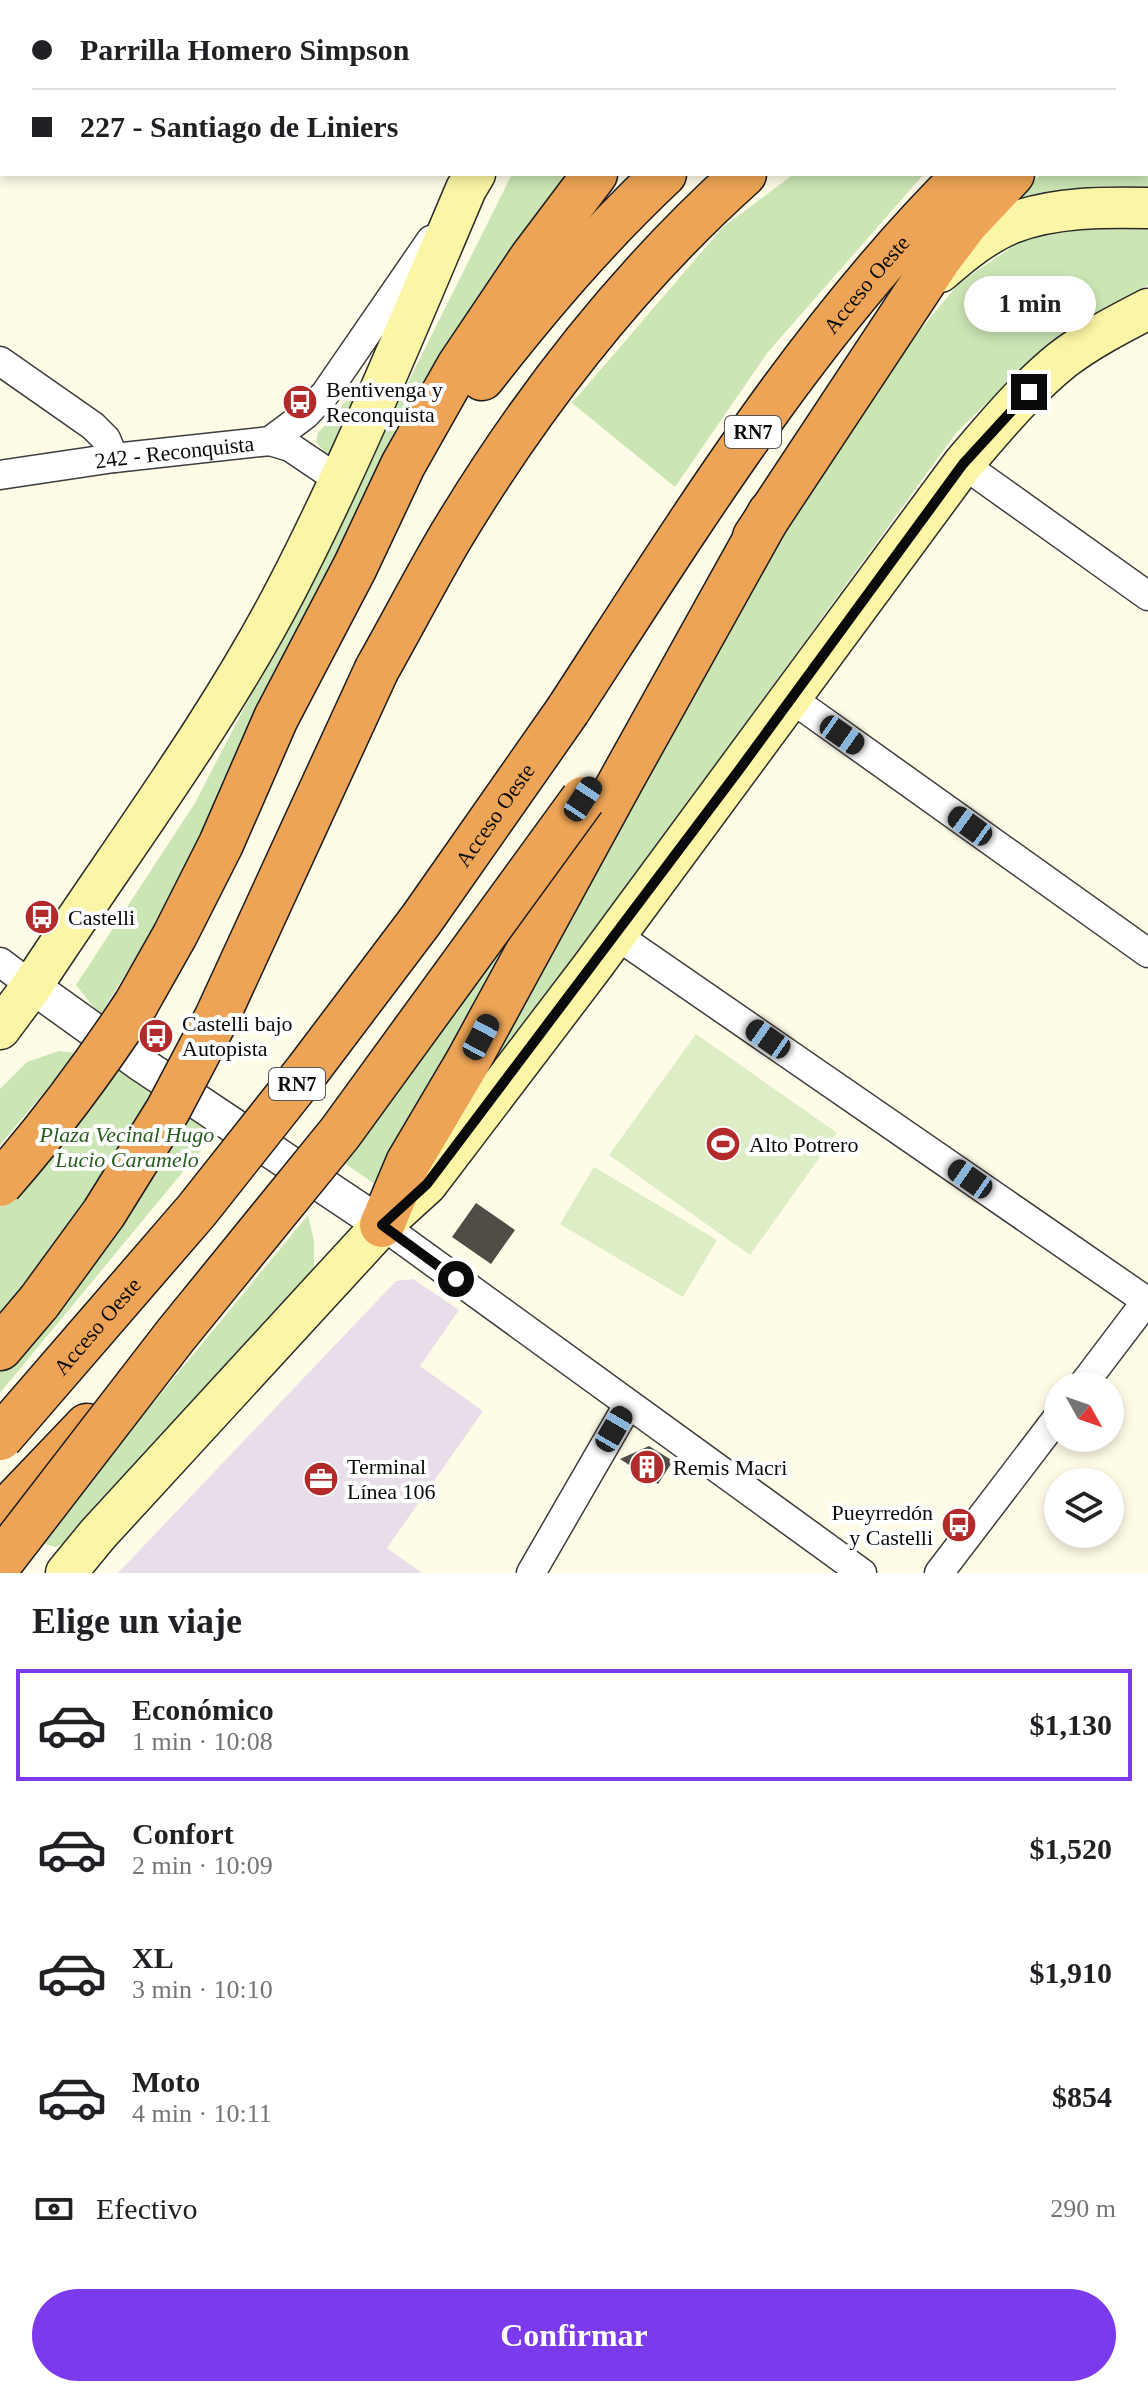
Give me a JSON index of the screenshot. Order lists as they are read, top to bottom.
{
  "streets": {
    "highway": ["Acceso Oeste", "RN7"],
    "street": ["242 - Reconquista"]
  },
  "parks": ["Plaza Vecinal Hugo Lucio Caramelo"],
  "places": {
    "bus stop": [
      "Bentivenga y Reconquista",
      "Castelli",
      "Castelli bajo Autopista",
      "Pueyrredón y Castelli"
    ],
    "sports": ["Alto Potrero"],
    "building": ["Remis Macri"],
    "office": ["Terminal Línea 106"]
  },
  "north": "bottom right",
  "page": {
    "banner": ["Parrilla Homero Simpson", "227 - Santiago de Liniers"],
    "bubble": "1 min",
    "heading": "Elige un viaje",
    "list": [
      {
        "name": "Económico",
        "note": "1 min · 10:08",
        "value": "$1,130"
      },
      {
        "name": "Confort",
        "note": "2 min · 10:09",
        "value": "$1,520"
      },
      {
        "name": "XL",
        "note": "3 min · 10:10",
        "value": "$1,910"
      },
      {
        "name": "Moto",
        "note": "4 min · 10:11",
        "value": "$854"
      }
    ],
    "pay": ["Efectivo", "290 m"],
    "buttons": "Confirmar"
  }
}
